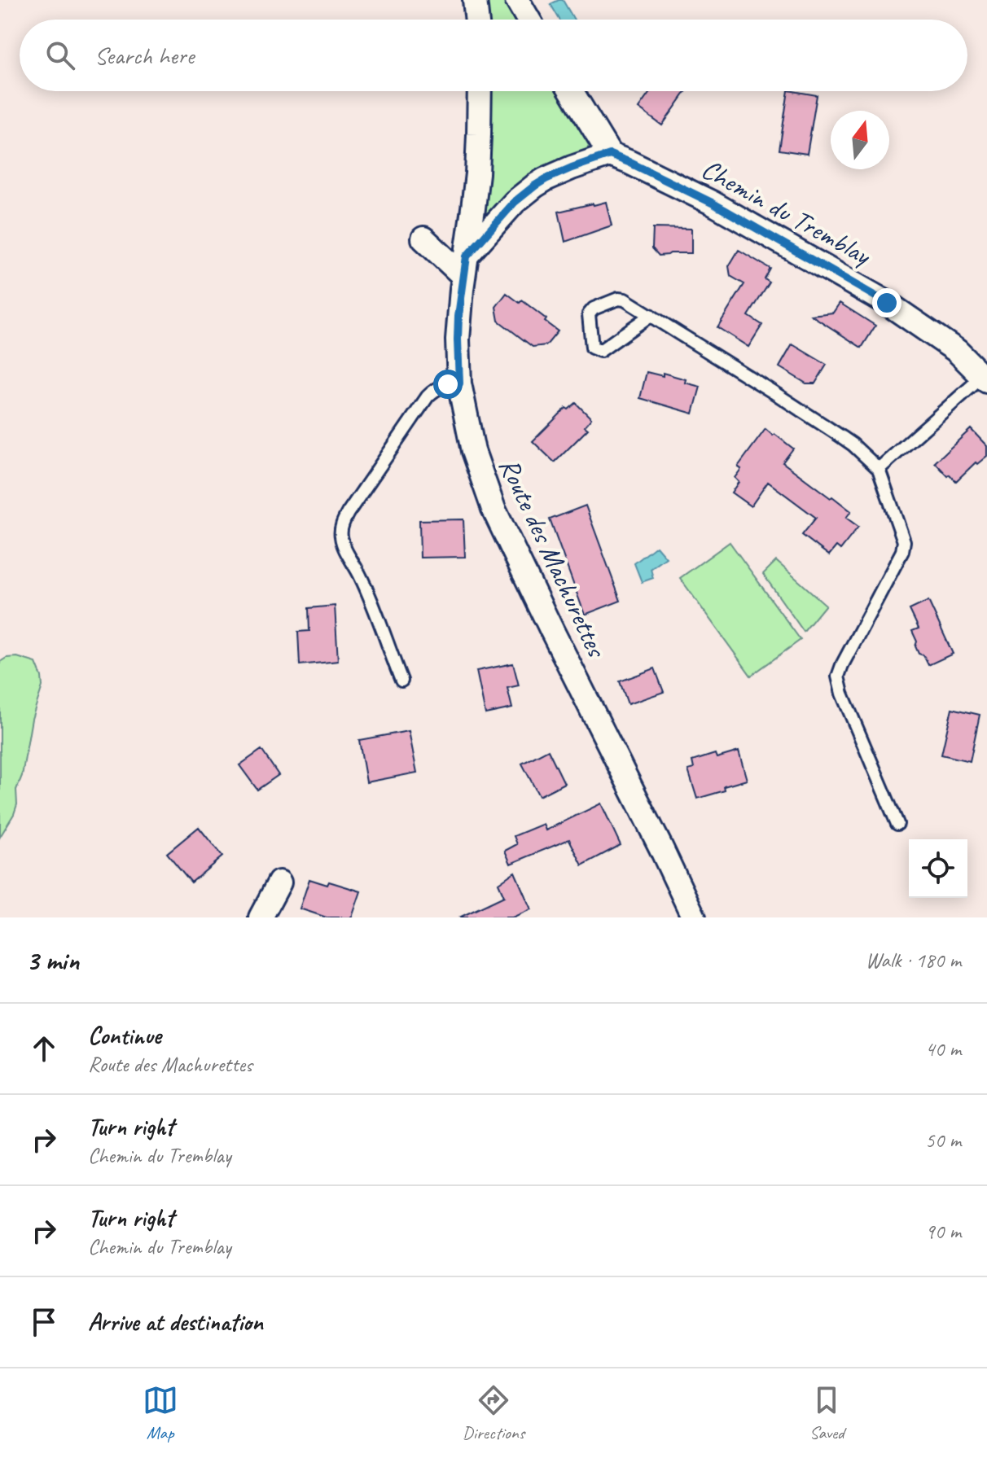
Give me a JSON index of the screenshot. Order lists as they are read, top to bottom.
{
  "streets": {
    "street": ["Chemin du Tremblay", "Route des Machurettes"]
  },
  "north": "top",
  "page": {
    "search": "Search here",
    "heading": ["3 min", "Walk · 180 m"],
    "list": [
      ["Continue", "Route des Machurettes", "40 m"],
      ["Turn right", "Chemin du Tremblay", "50 m"],
      ["Turn right", "Chemin du Tremblay", "90 m"],
      "Arrive at destination"
    ],
    "nav": ["Map", "Directions", "Saved"]
  }
}
